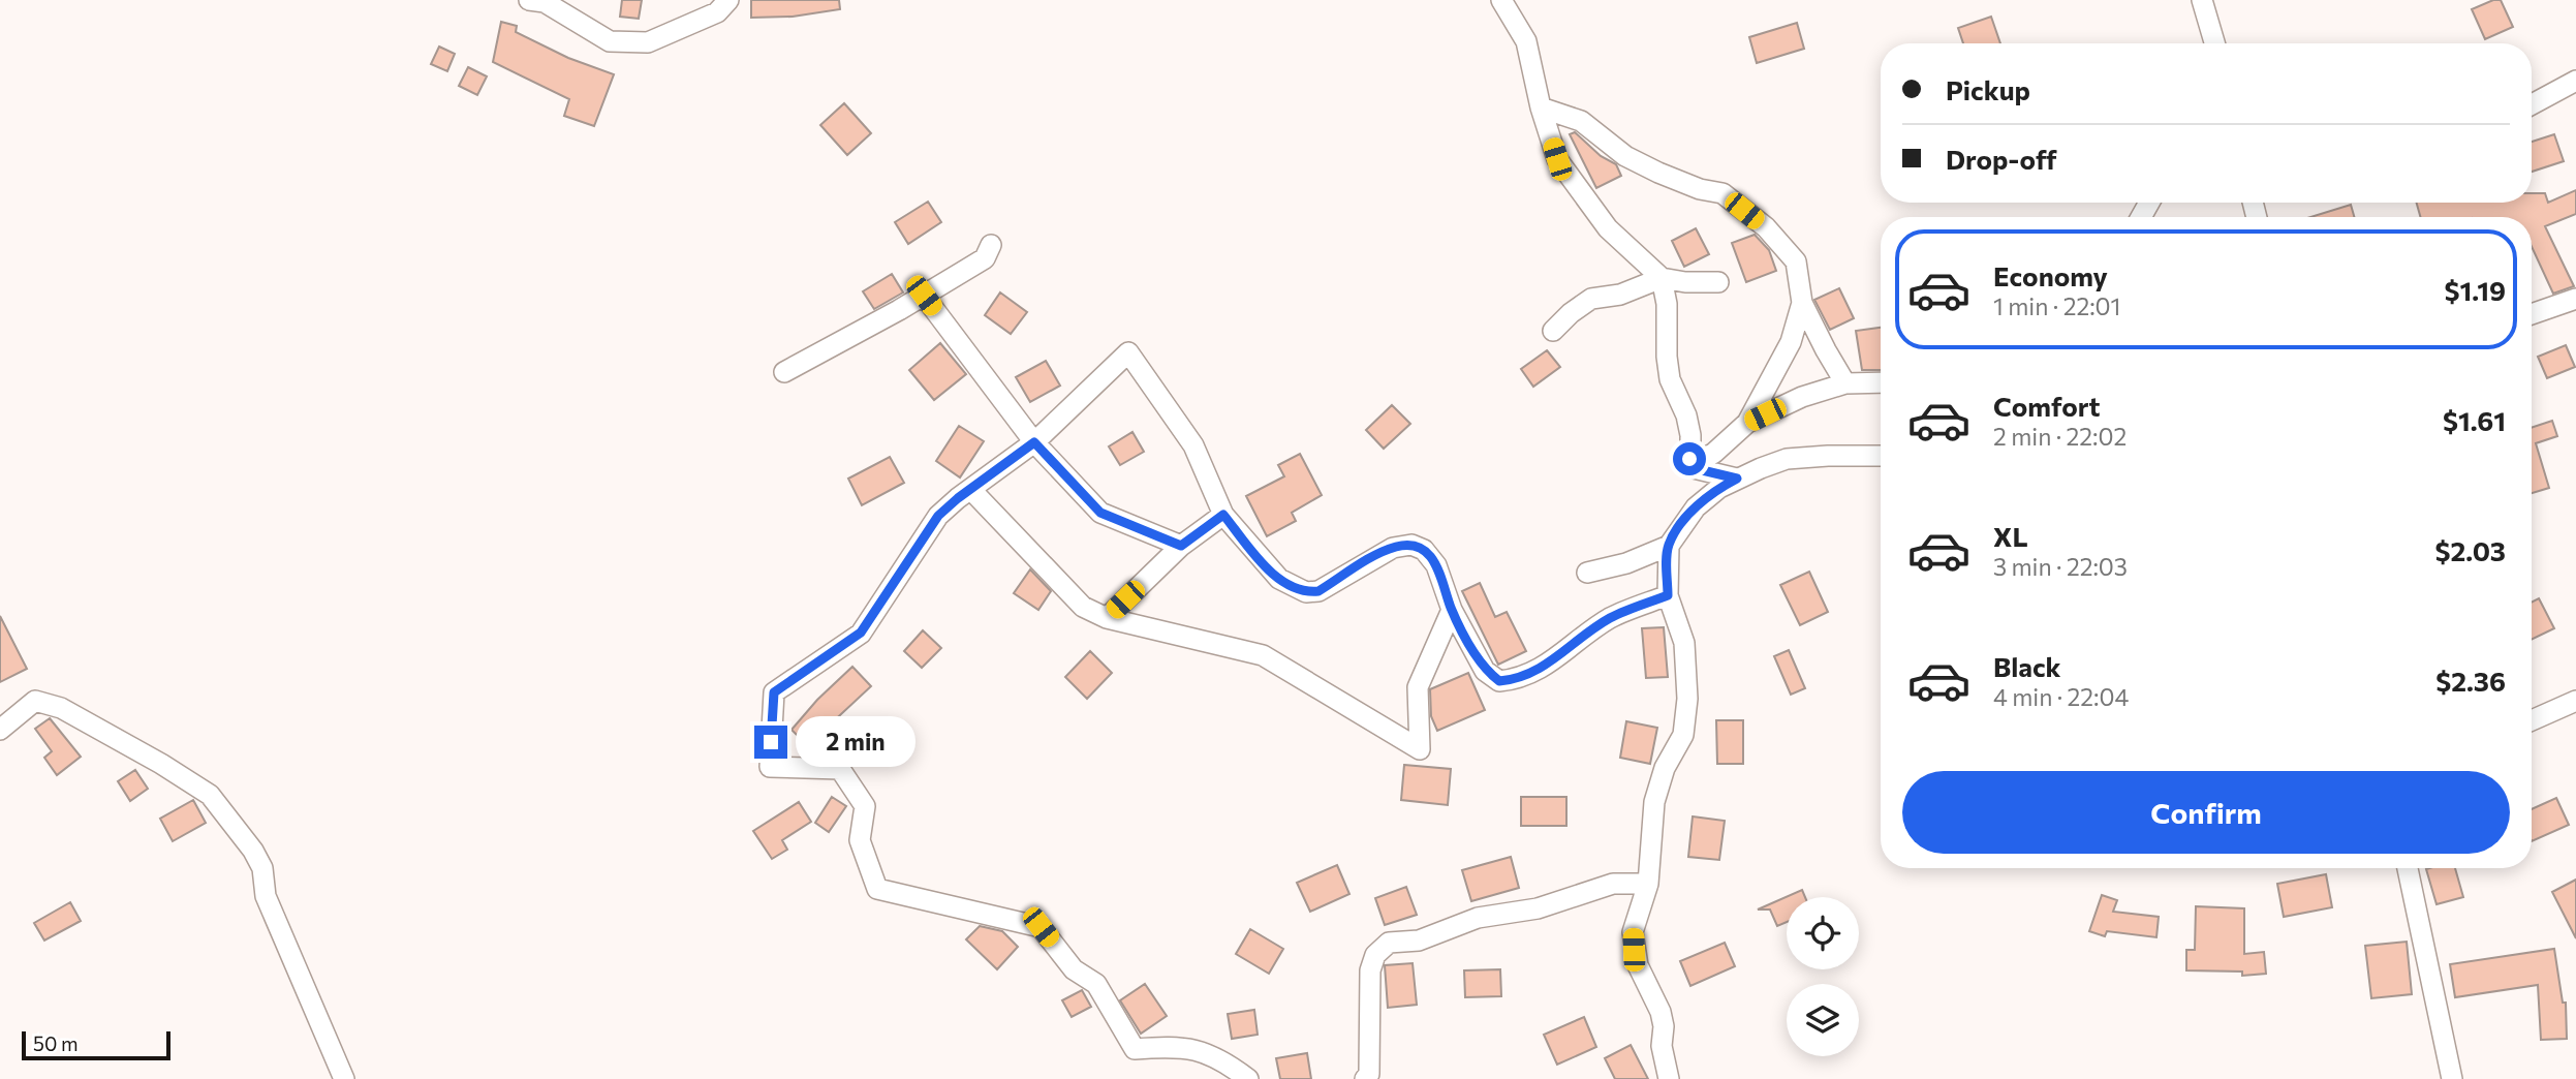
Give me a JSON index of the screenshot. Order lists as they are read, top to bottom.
{
  "scale_bar": "50 m",
  "page": {
    "banner": ["Pickup", "Drop-off"],
    "list": [
      {
        "name": "Economy",
        "note": "1 min · 22:01",
        "value": "$1.19"
      },
      {
        "name": "Comfort",
        "note": "2 min · 22:02",
        "value": "$1.61"
      },
      {
        "name": "XL",
        "note": "3 min · 22:03",
        "value": "$2.03"
      },
      {
        "name": "Black",
        "note": "4 min · 22:04",
        "value": "$2.36"
      }
    ],
    "bubble": "2 min",
    "buttons": "Confirm",
    "scale": "50 m"
  }
}
